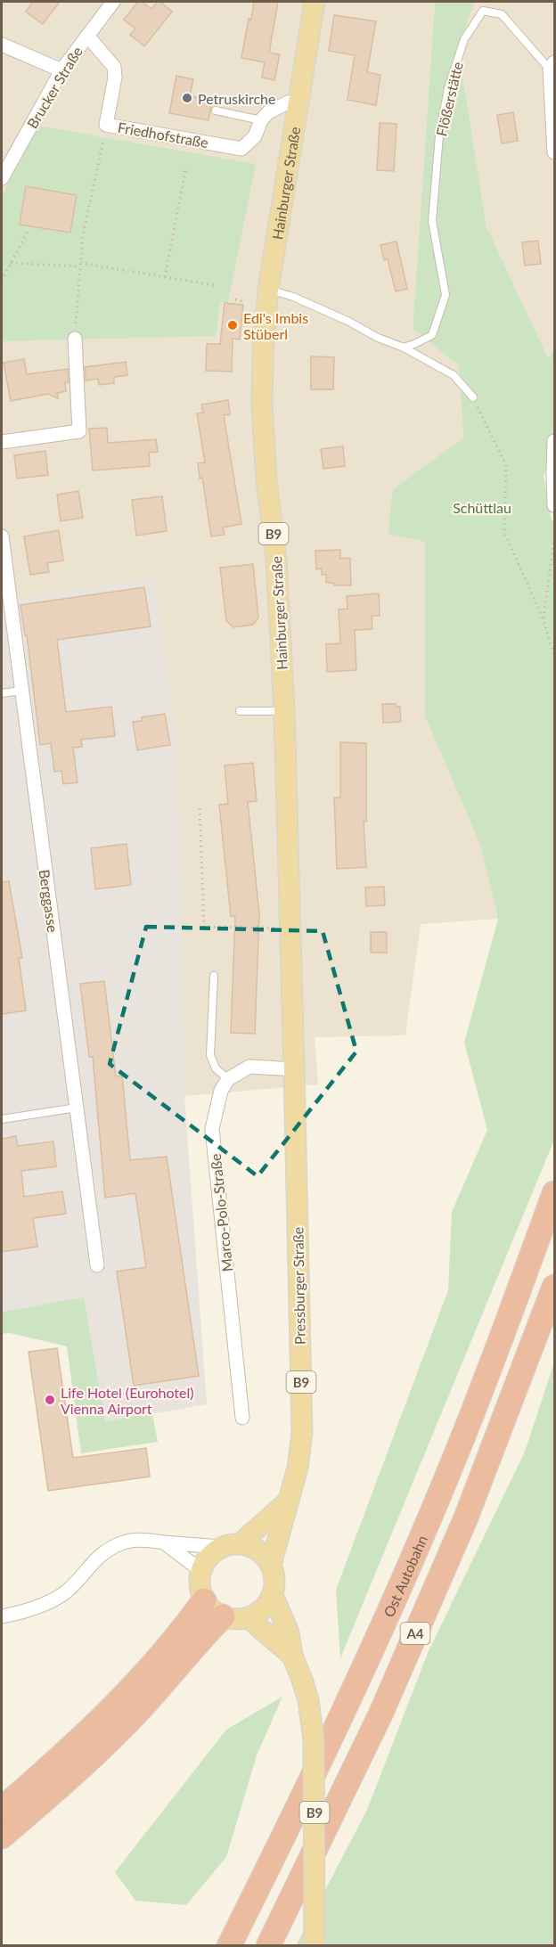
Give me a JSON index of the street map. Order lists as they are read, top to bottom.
{
  "streets": {
    "highway": ["Ost Autobahn", "A4"],
    "main road": ["Hainburger Straße", "B9", "Pressburger Straße"],
    "street": [
      "Brucker Straße",
      "Flößerstätte",
      "Friedhofstraße",
      "Berggasse",
      "Marco-Polo-Straße"
    ]
  },
  "crossings": [
    ["Brucker Straße", "Friedhofstraße"],
    ["Friedhofstraße", "Hainburger Straße"],
    ["Hainburger Straße", "Pressburger Straße"],
    ["B9", "Pressburger Straße"]
  ],
  "parks": ["Schüttlau"],
  "places": ["Petruskirche", "Edi's Imbis Stüberl", "Life Hotel (Eurohotel) Vienna Airport"]
}
